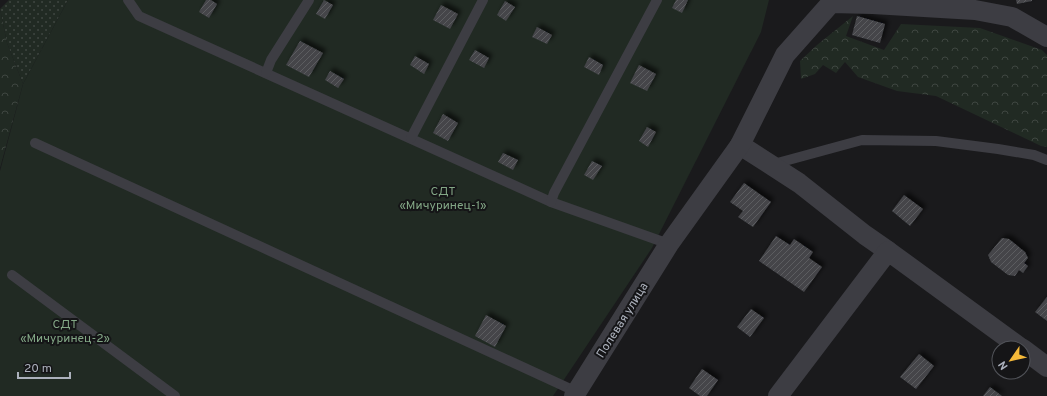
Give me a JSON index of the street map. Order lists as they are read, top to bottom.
{
  "streets": {
    "street": ["Полевая улица"]
  },
  "parks": ["СДТ «Мичуринец-1»", "СДТ «Мичуринец-2»"],
  "scale_bar": "20 m",
  "north": "bottom left"
}
